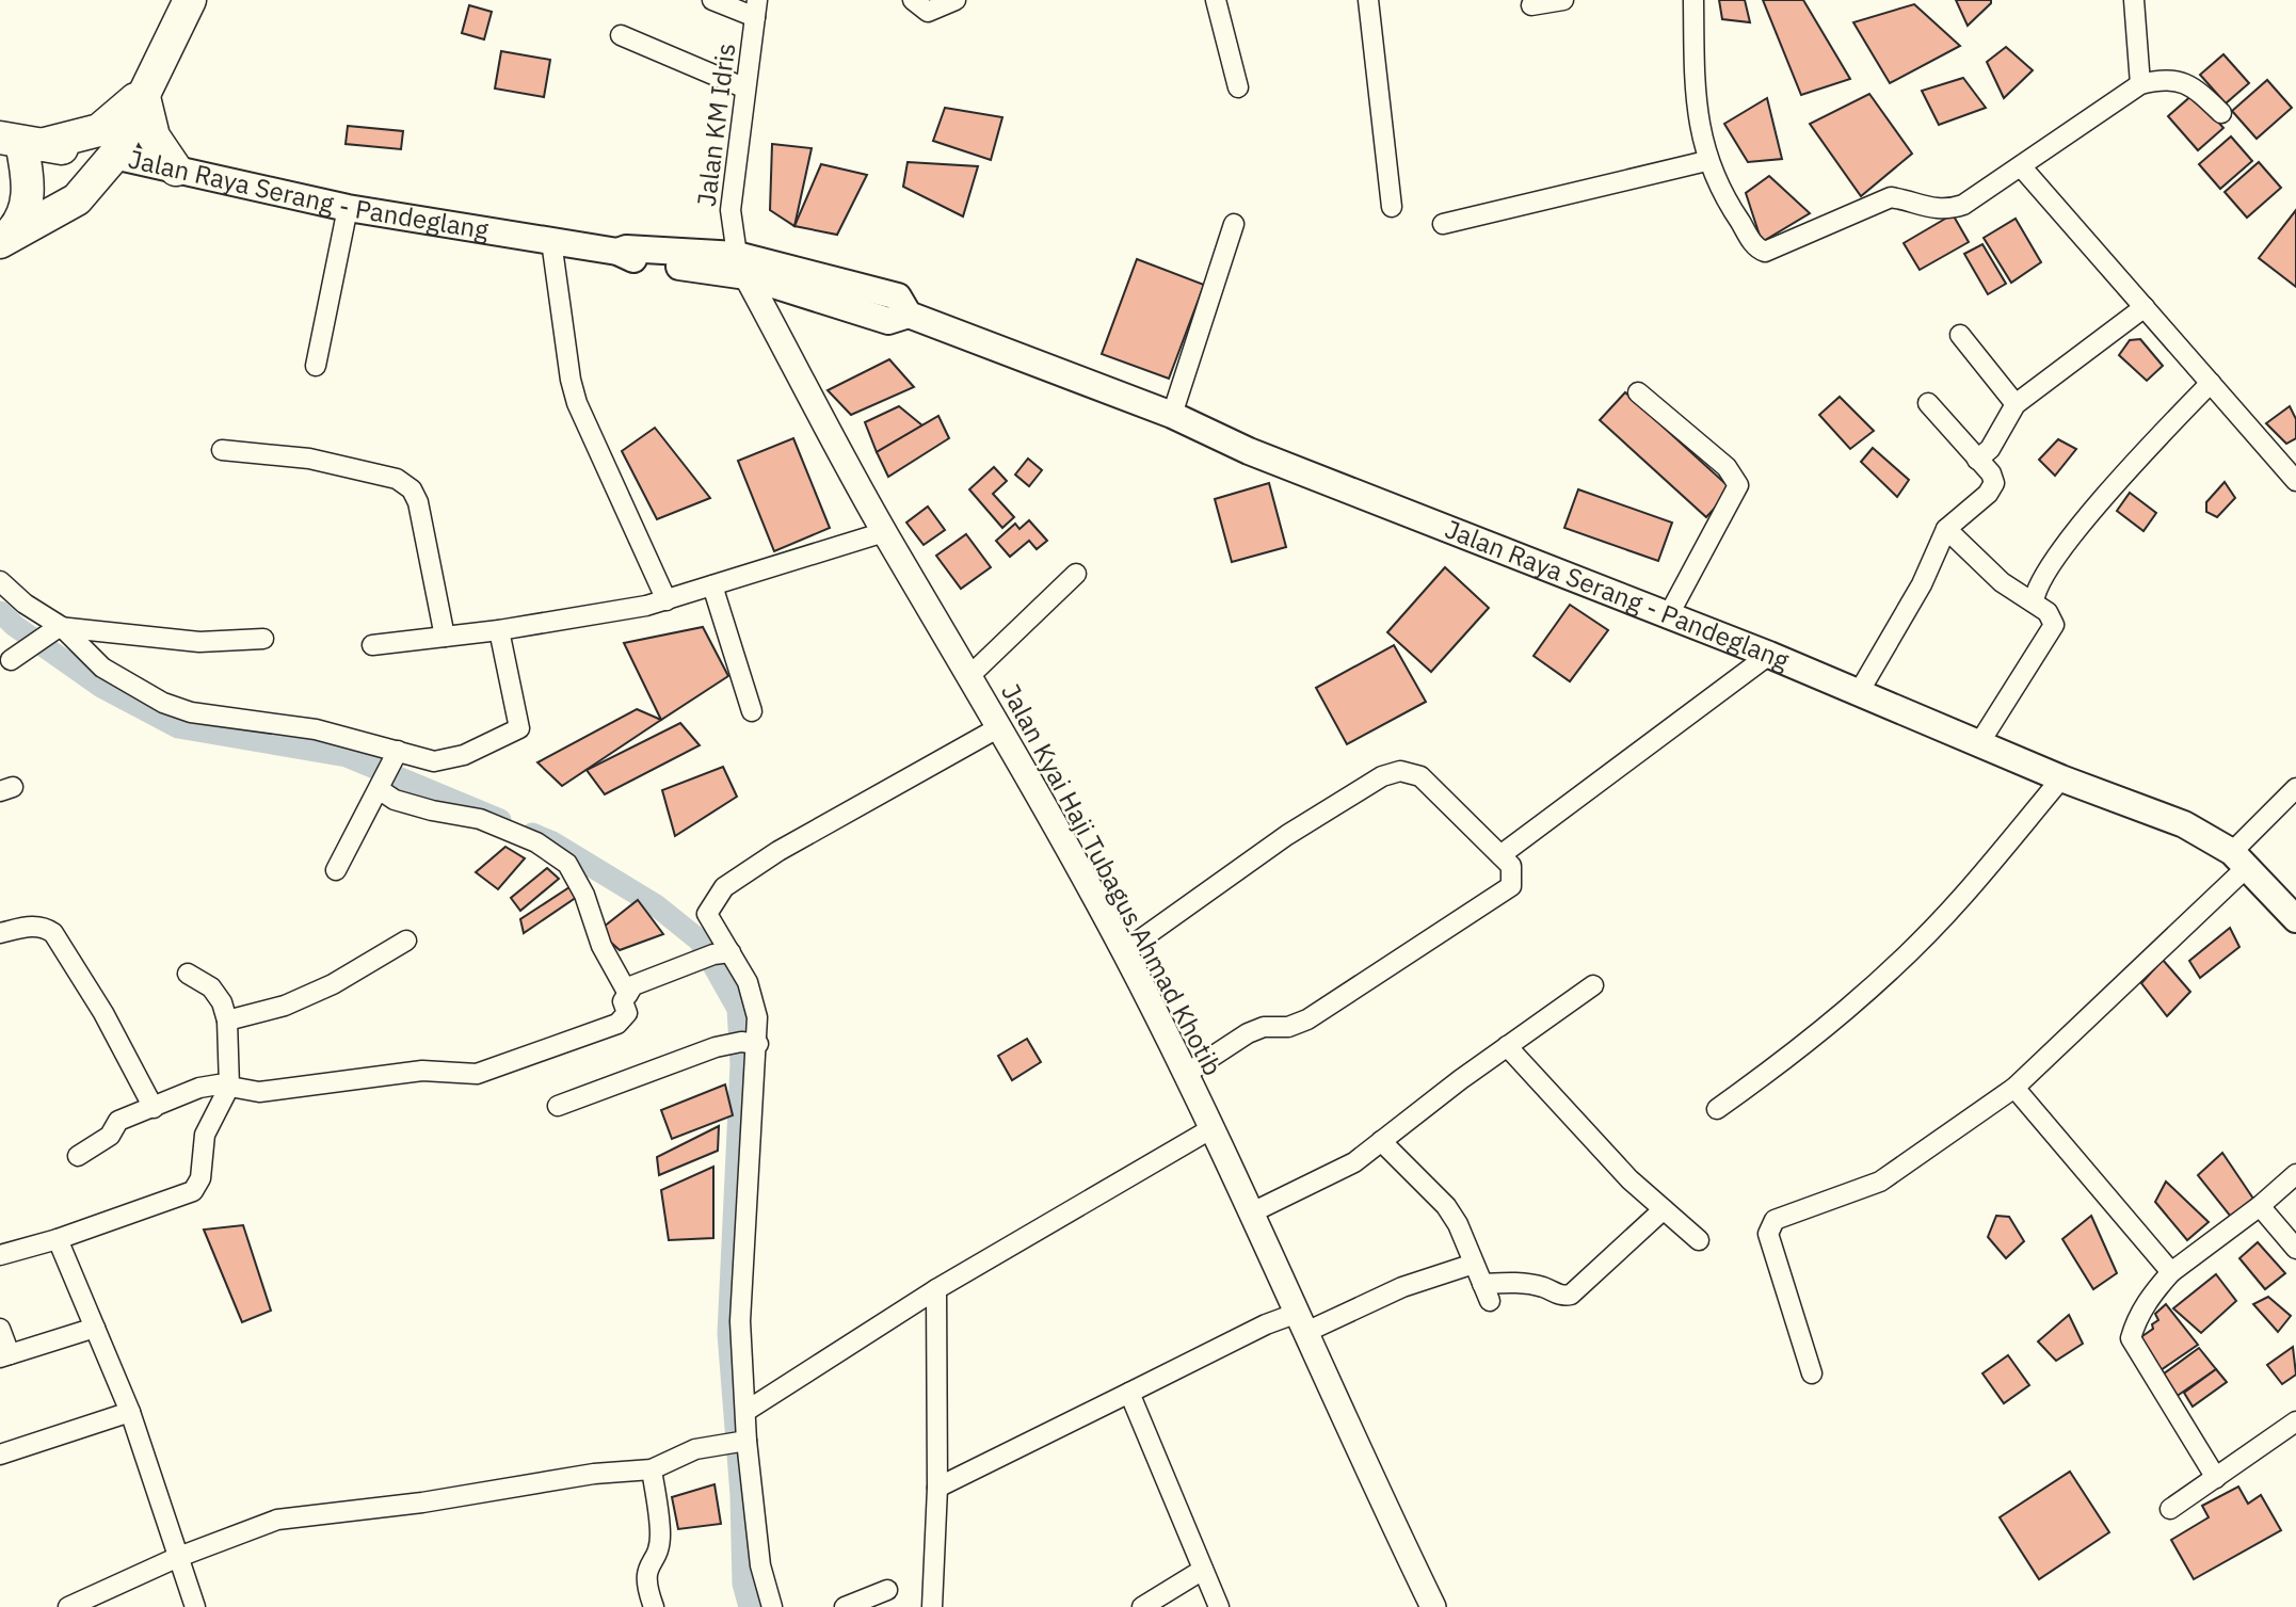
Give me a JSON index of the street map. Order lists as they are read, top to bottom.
{
  "streets": {
    "highway": ["Jalan Raya Serang - Pandeglang"],
    "street": ["Jalan KM Idris", "Jalan Kyai Haji Tubagus Ahmad Khotib"]
  },
  "crossings": [
    ["Jalan KM Idris", "Jalan Raya Serang - Pandeglang"],
    ["Jalan KM Idris", "Jalan Kyai Haji Tubagus Ahmad Khotib"],
    ["Jalan Raya Serang - Pandeglang", "Jalan Kyai Haji Tubagus Ahmad Khotib"]
  ]
}
